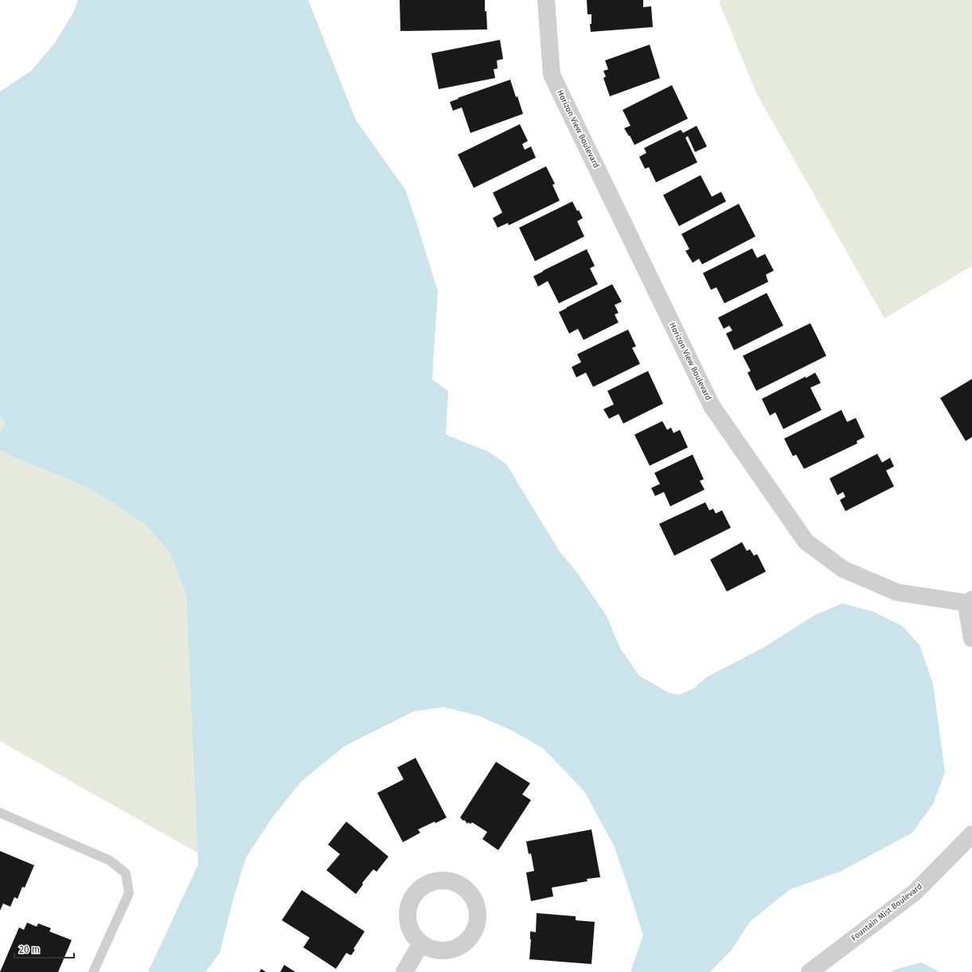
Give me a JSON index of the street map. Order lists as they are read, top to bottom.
{
  "streets": {
    "street": ["Horizon View Boulevard", "Fountain Mist Boulevard"]
  },
  "scale_bar": "20 m"
}
